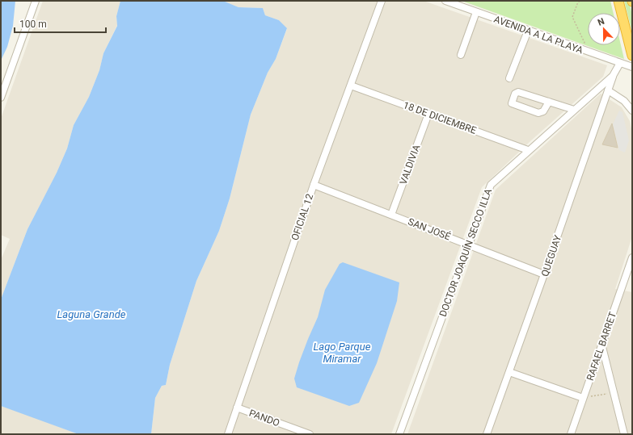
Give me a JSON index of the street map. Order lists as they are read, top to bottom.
{
  "streets": {
    "street": [
      "AVENIDA A LA PLAYA",
      "18 DE DICIEMBRE",
      "VALDIVIA",
      "OFICIAL 12",
      "SAN JOSÉ",
      "DOCTOR JOAQUÍN SECCO ILLA",
      "QUEGUAY",
      "RAFAEL BARRET",
      "PANDO"
    ]
  },
  "crossings": [
    ["AVENIDA A LA PLAYA", "DOCTOR JOAQUÍN SECCO ILLA"],
    ["18 DE DICIEMBRE", "VALDIVIA"],
    ["18 DE DICIEMBRE", "OFICIAL 12"],
    ["18 DE DICIEMBRE", "DOCTOR JOAQUÍN SECCO ILLA"],
    ["VALDIVIA", "SAN JOSÉ"],
    ["OFICIAL 12", "SAN JOSÉ"],
    ["OFICIAL 12", "PANDO"],
    ["SAN JOSÉ", "DOCTOR JOAQUÍN SECCO ILLA"],
    ["SAN JOSÉ", "QUEGUAY"],
    ["DOCTOR JOAQUÍN SECCO ILLA", "QUEGUAY"]
  ],
  "water": ["Laguna Grande", "Lago Parque Miramar"],
  "scale_bar": "100 m",
  "north": "top"
}
